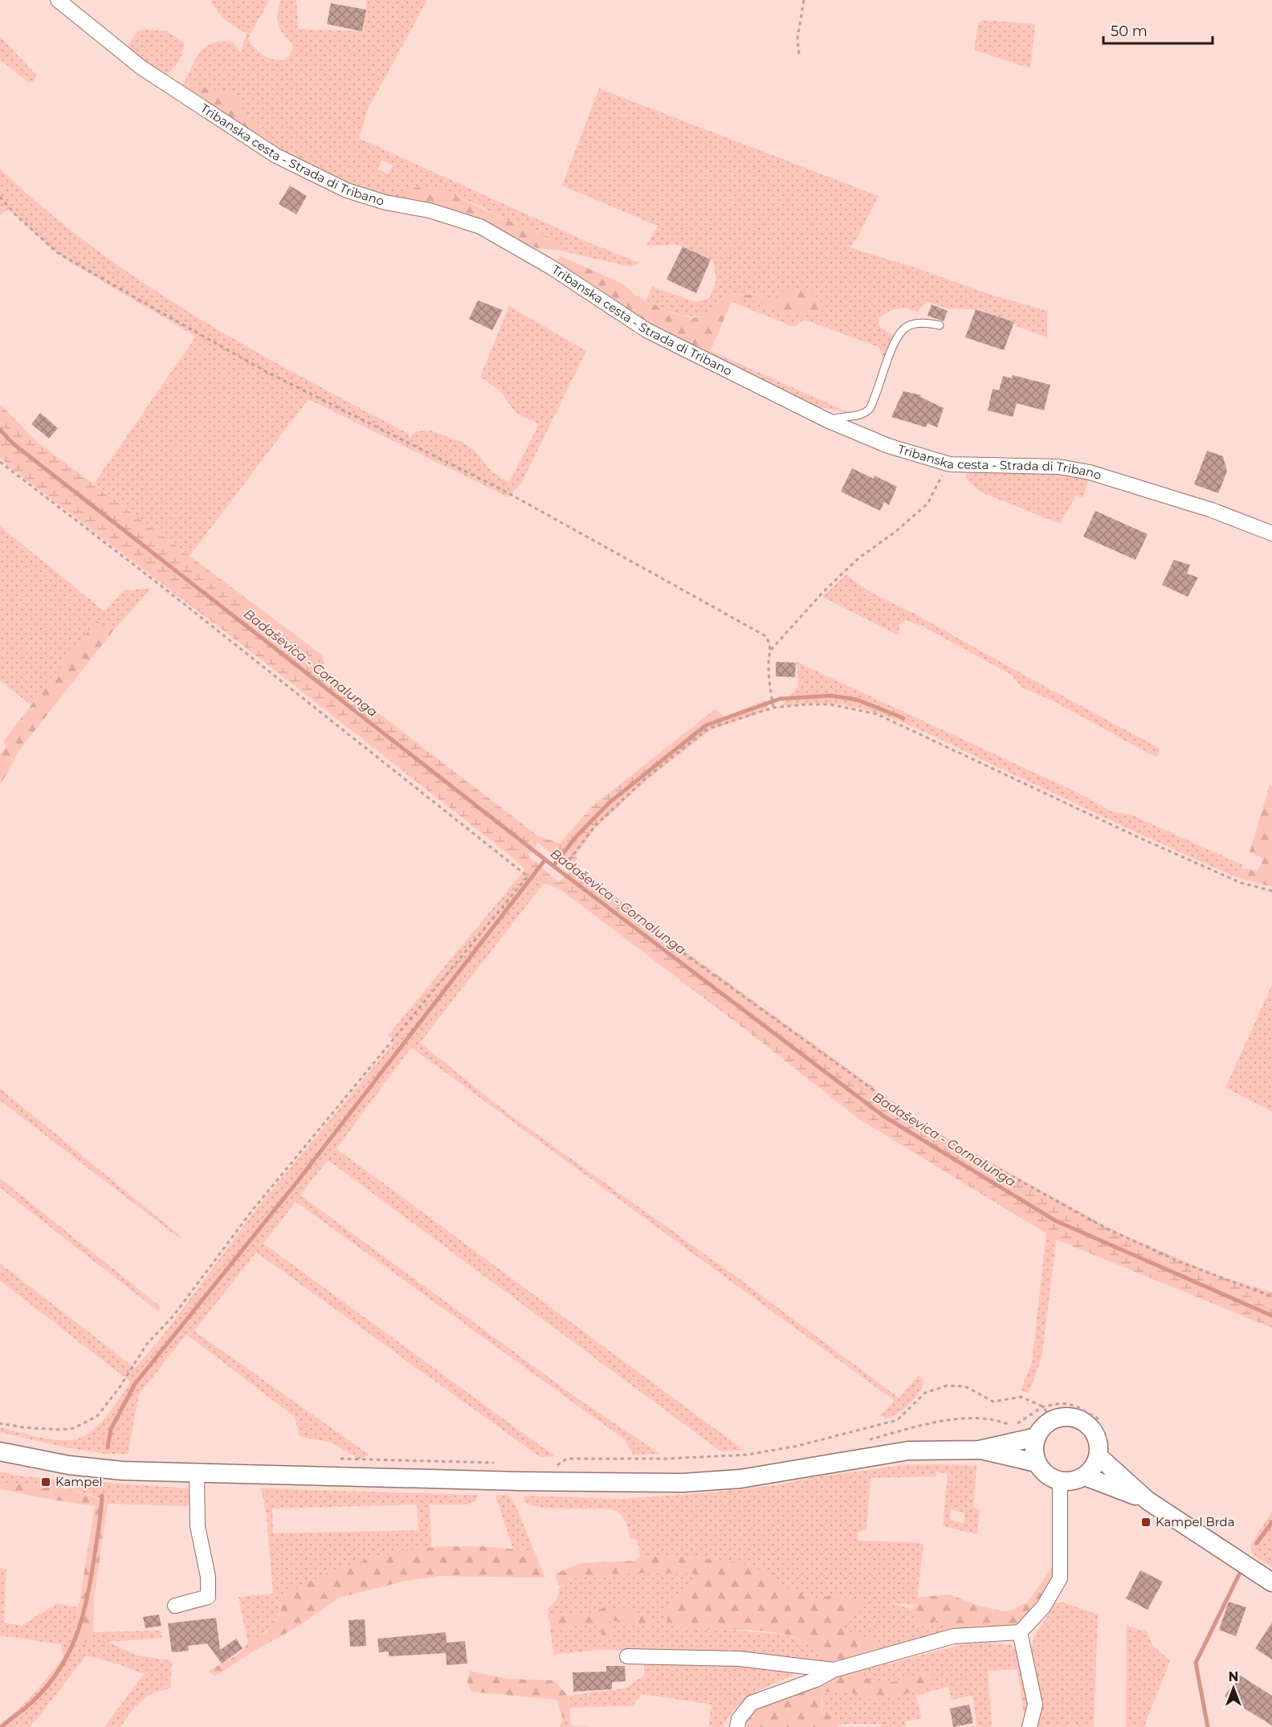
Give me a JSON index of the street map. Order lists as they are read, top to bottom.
{
  "streets": {
    "street": ["Tribanska cesta - Strada di Tribano"]
  },
  "water": ["Badaševica - Cornalunga"],
  "places": {
    "transit": ["Kampel", "Kampel Brda"]
  },
  "scale_bar": "50 m",
  "north": "top"
}
